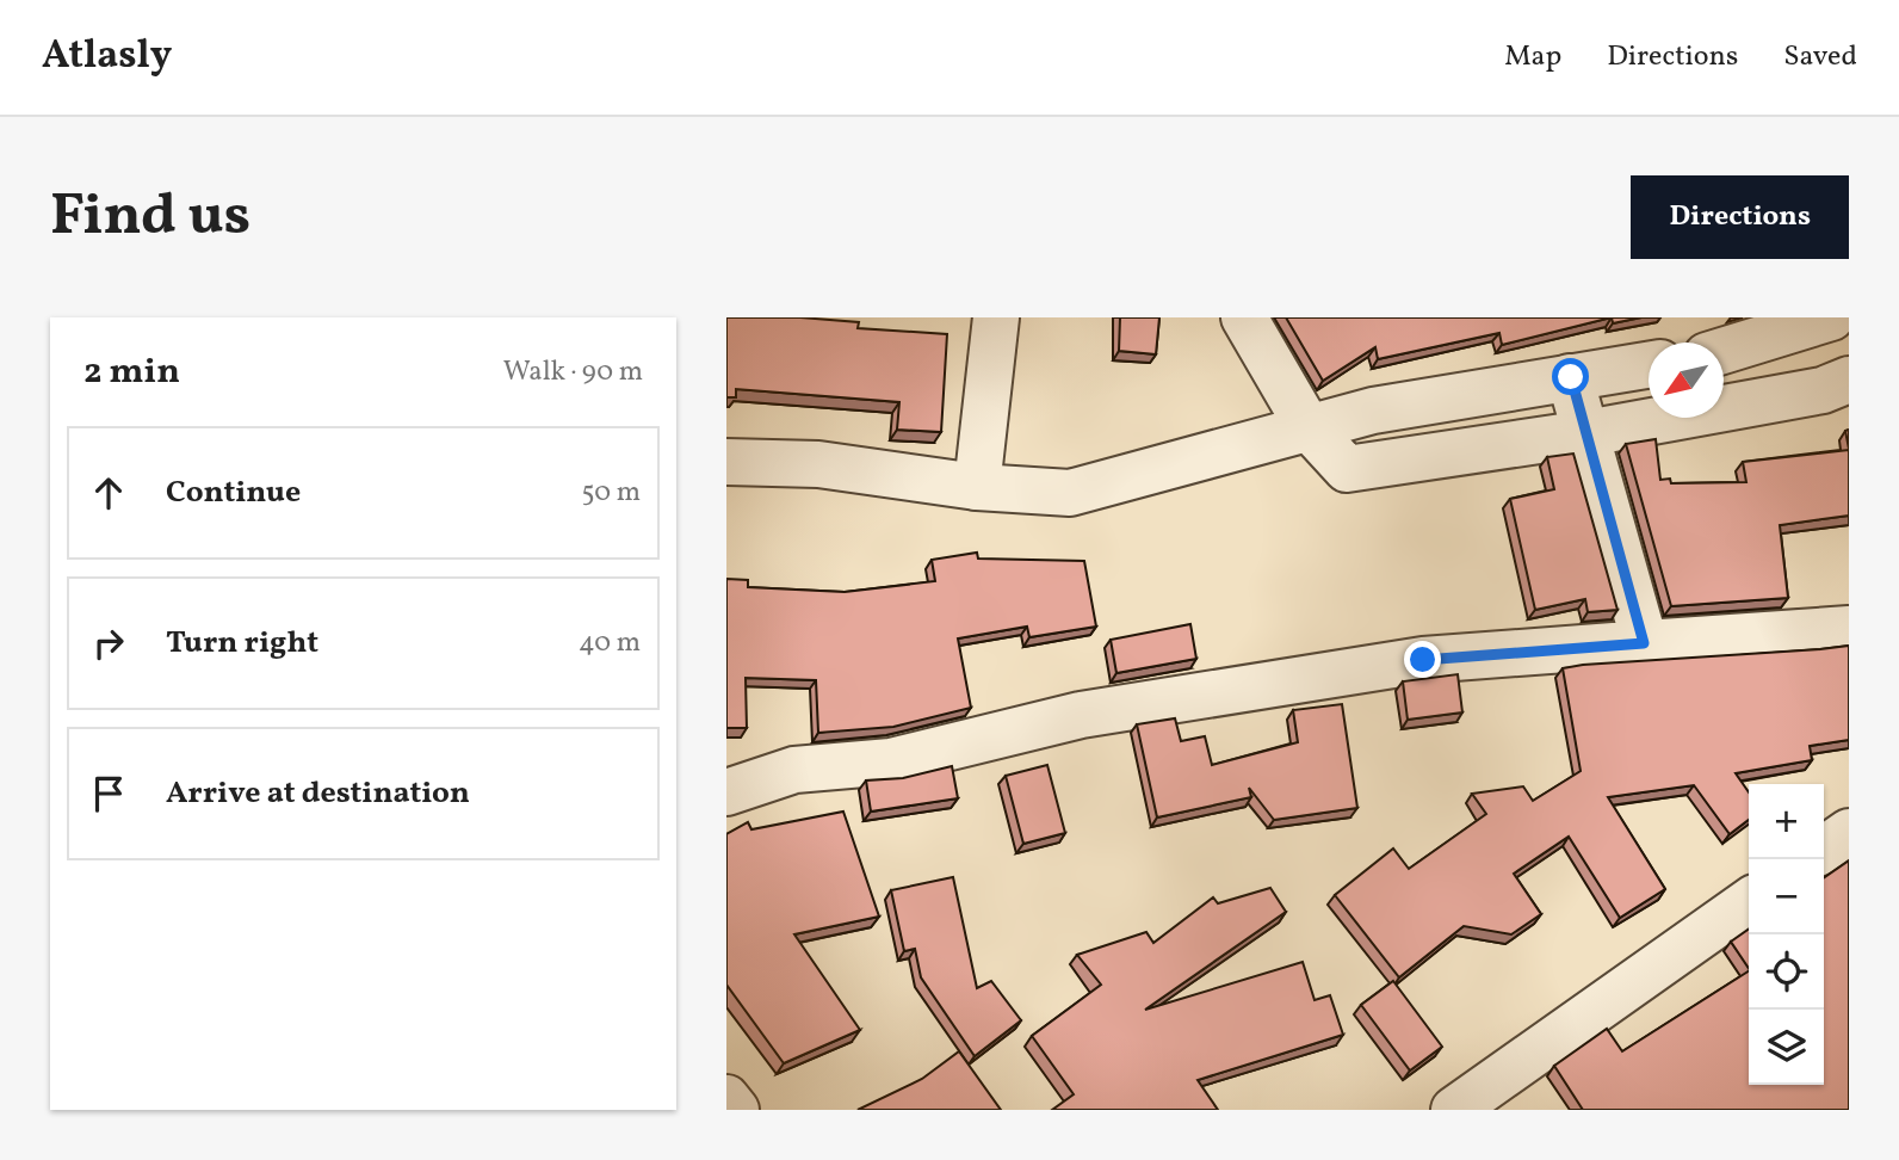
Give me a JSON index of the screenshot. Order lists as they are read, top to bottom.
{
  "north": "bottom left",
  "page": {
    "header": "Atlasly",
    "nav": ["Map", "Directions", "Saved"],
    "buttons": "Directions",
    "title": "Find us",
    "heading": ["2 min", "Walk · 90 m"],
    "list": [
      ["Continue", "50 m"],
      ["Turn right", "40 m"],
      "Arrive at destination"
    ],
    "map_buttons": ["+", "−"]
  }
}
